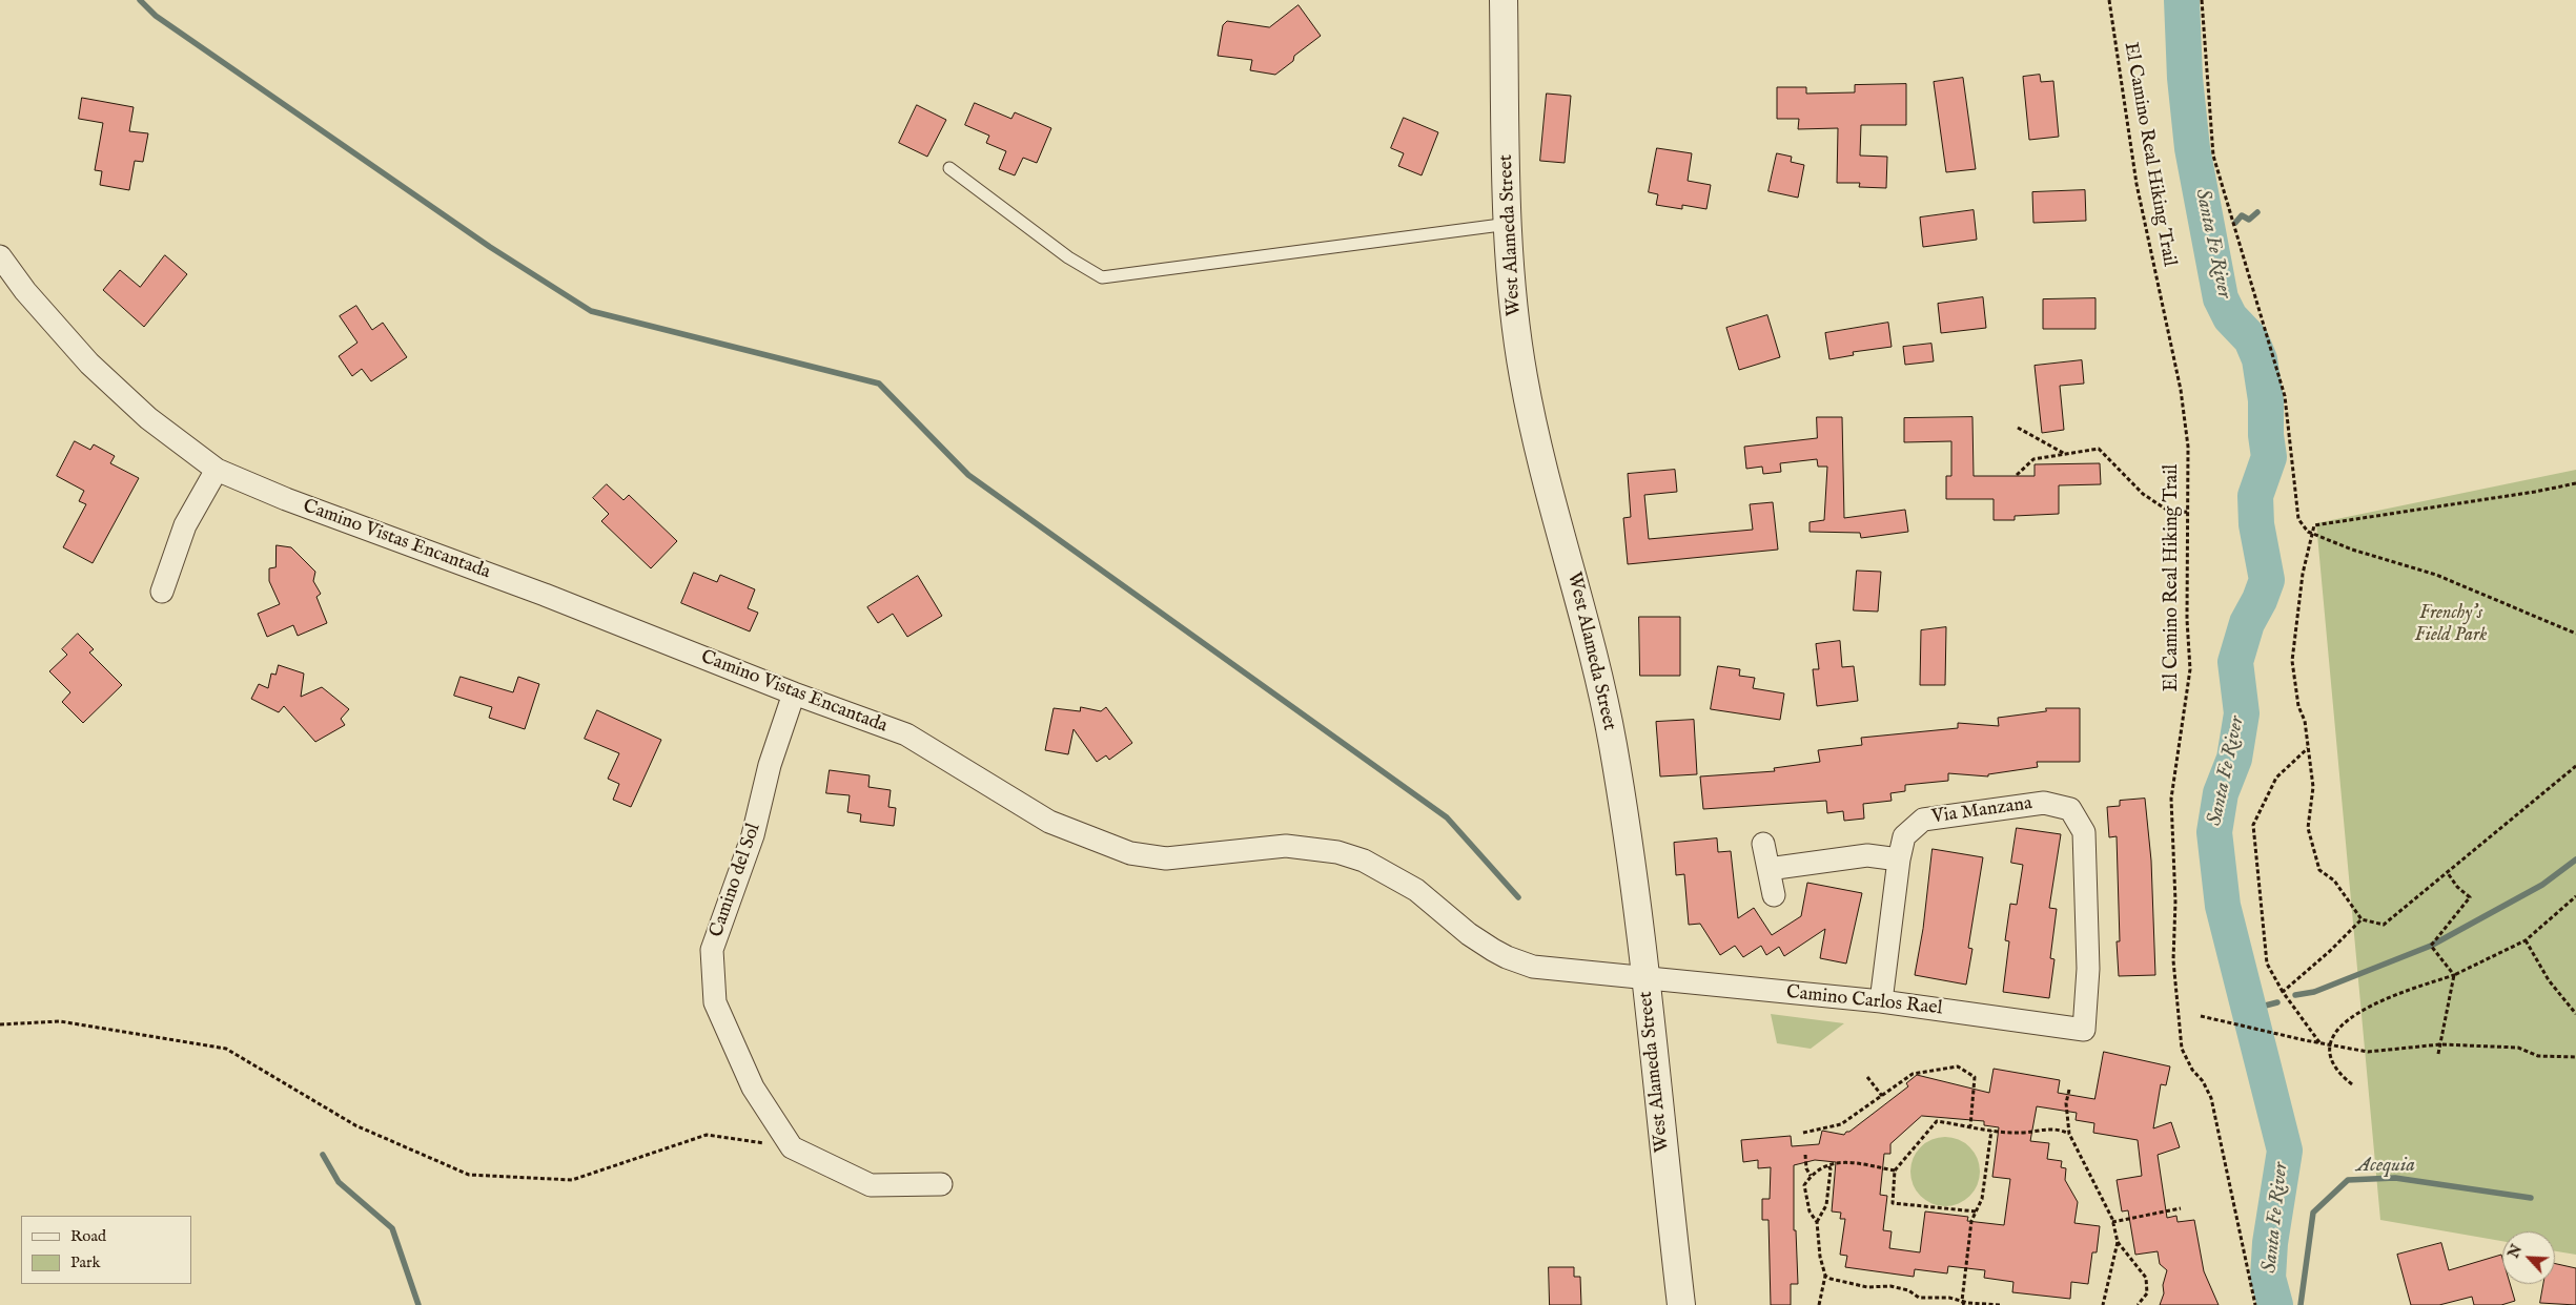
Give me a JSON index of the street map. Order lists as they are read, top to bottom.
{
  "streets": {
    "street": [
      "West Alameda Street",
      "Camino Vistas Encantada",
      "Via Manzana",
      "Camino del Sol",
      "Camino Carlos Rael"
    ],
    "path": ["El Camino Real Hiking Trail"]
  },
  "crossings": [
    ["West Alameda Street", "Camino Vistas Encantada"],
    ["West Alameda Street", "Camino Carlos Rael"],
    ["Camino Vistas Encantada", "Camino del Sol"],
    ["Camino Vistas Encantada", "Camino Carlos Rael"],
    ["Via Manzana", "Camino Carlos Rael"]
  ],
  "water": ["Santa Fe River", "Acequia"],
  "parks": ["Frenchy's Field Park"],
  "legend": ["Road", "Park"],
  "north": "top left"
}
